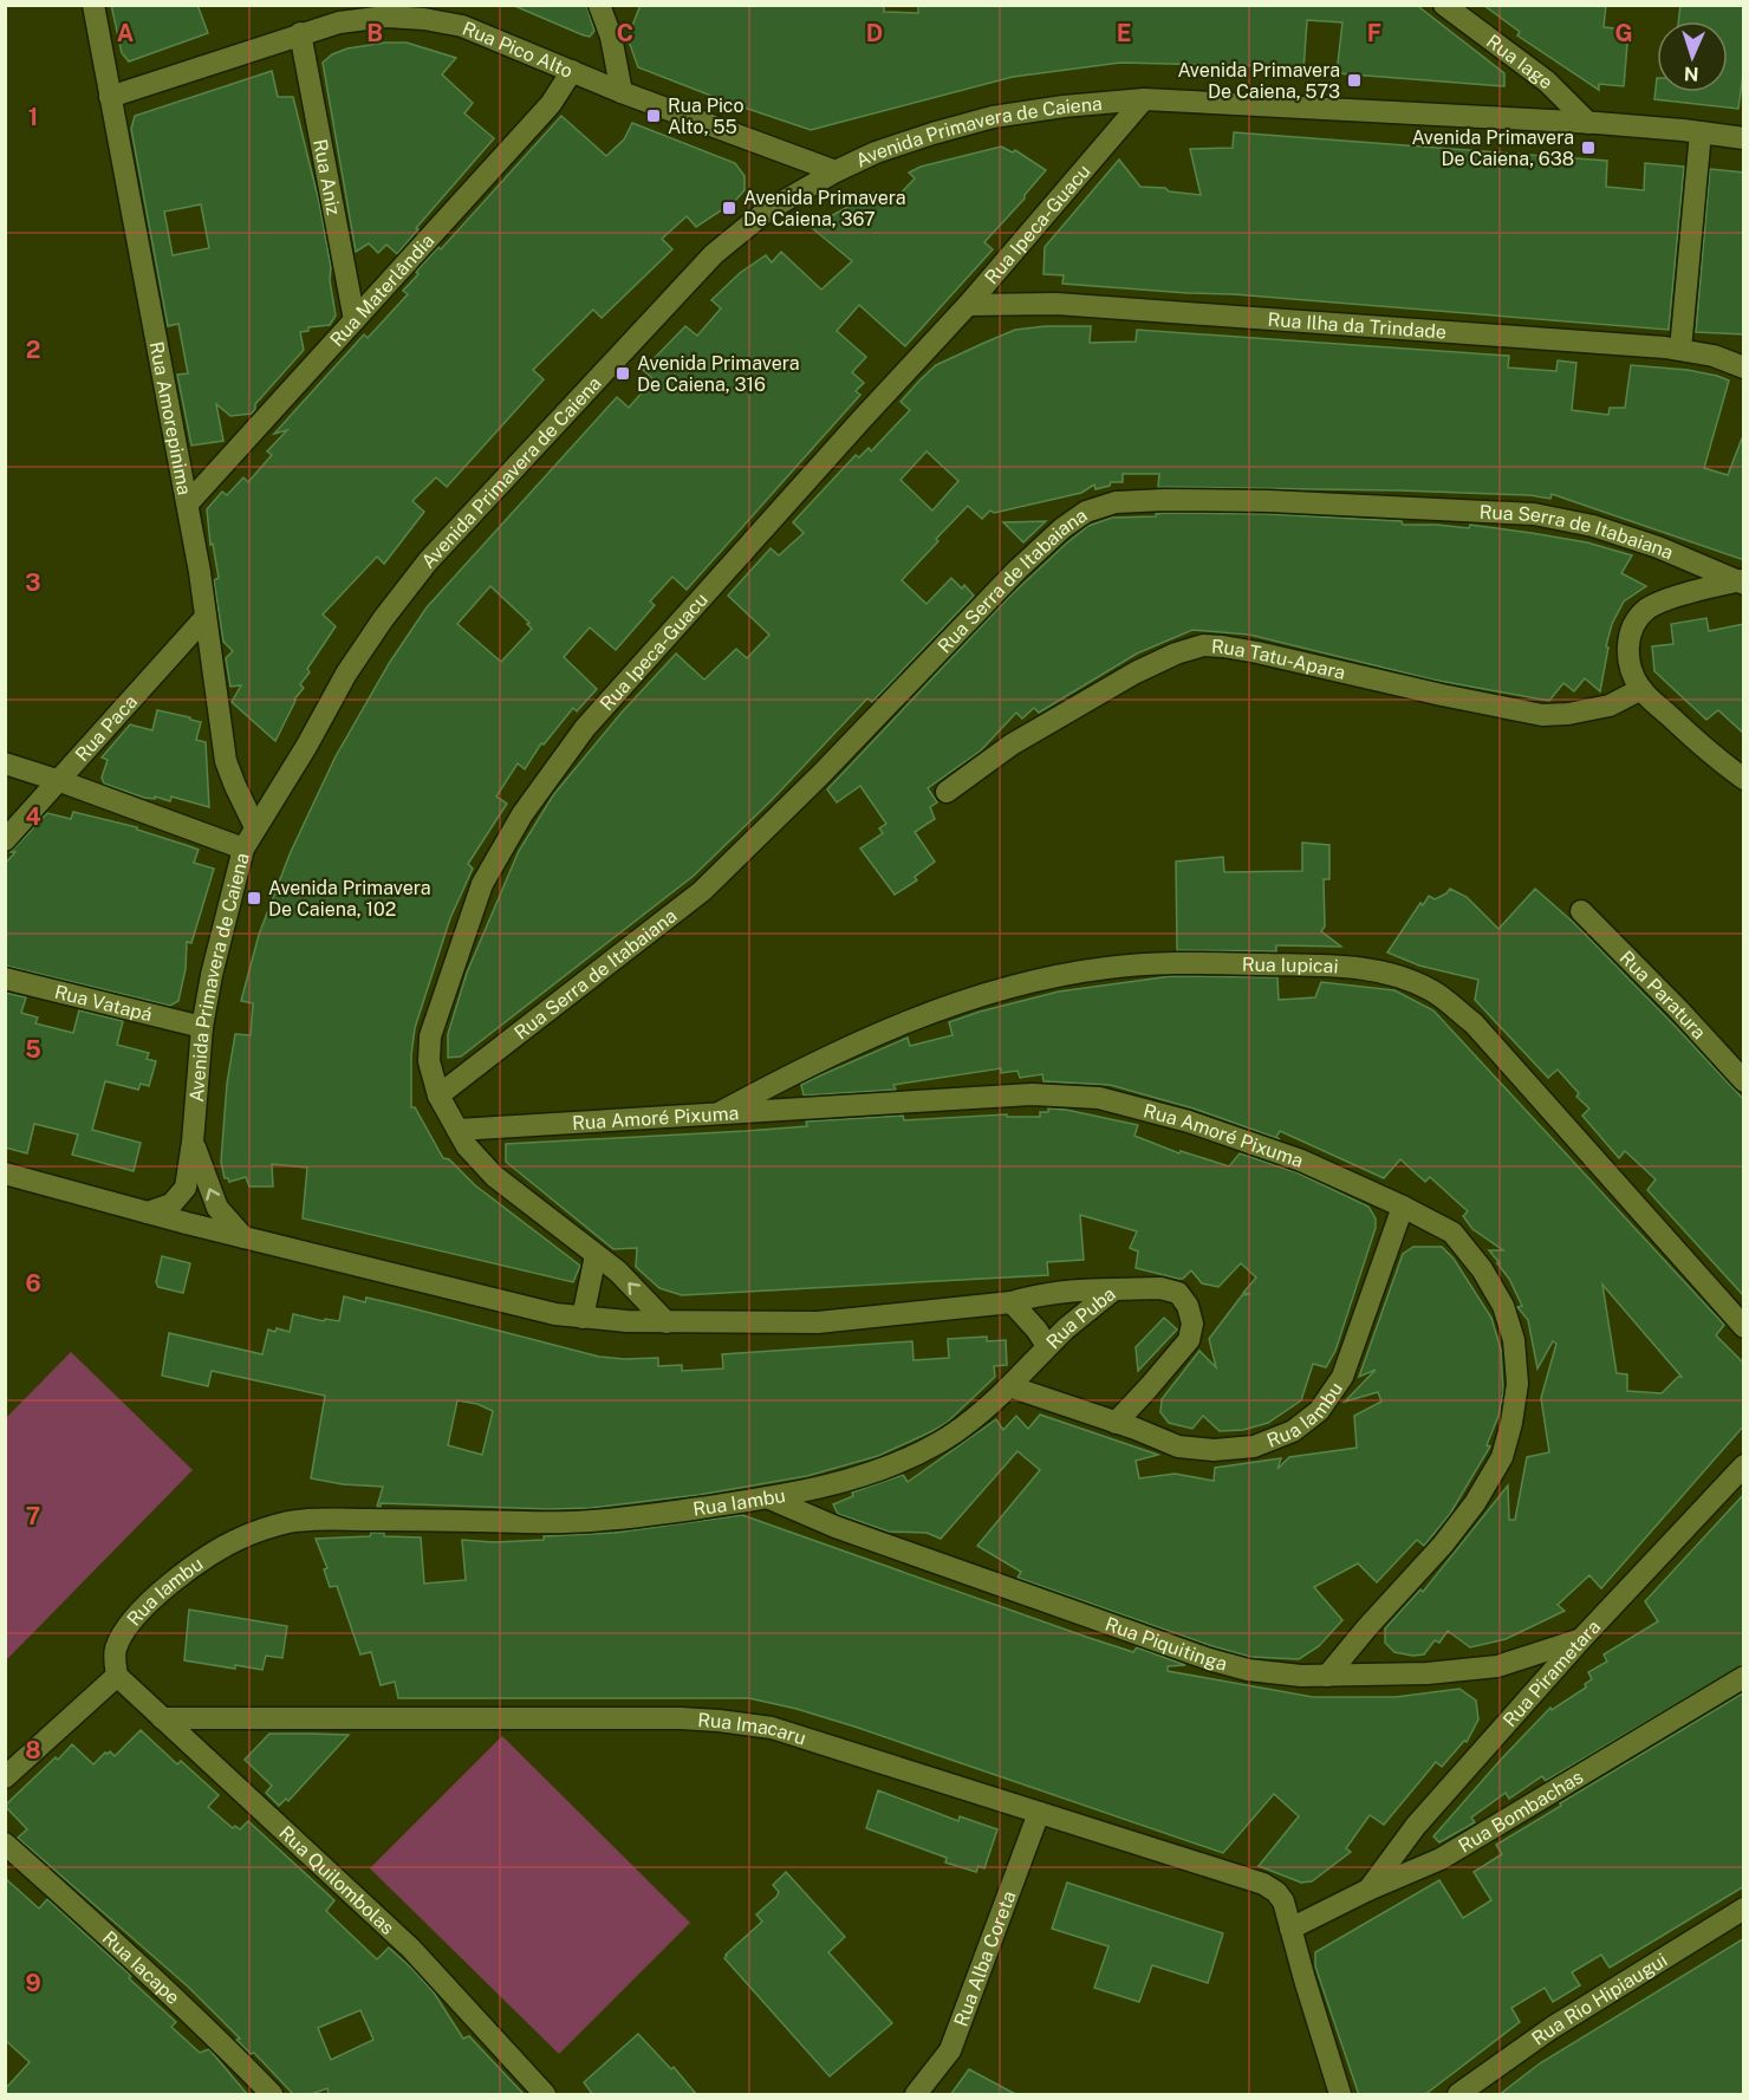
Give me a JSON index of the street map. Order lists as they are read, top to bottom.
{
  "streets": {
    "street": [
      "Rua Pico Alto",
      "Rua Iage",
      "Avenida Primavera de Caiena",
      "Rua Aniz",
      "Rua Ipeca-Guacu",
      "Rua Materlândia",
      "Rua Ilha da Trindade",
      "Rua Amorepinima",
      "Rua Serra de Itabaiana",
      "Rua Tatu-Apara",
      "Rua Paca",
      "Rua Iupicai",
      "Rua Paratura",
      "Rua Vatapá",
      "Rua Amoré Pixuma",
      "Rua Puba",
      "Rua Iambu",
      "Rua Piquitinga",
      "Rua Pirametara",
      "Rua Imacaru",
      "Rua Bombachas",
      "Rua Quilombolas",
      "Rua Alba Coreta",
      "Rua Iacape",
      "Rua Rio Hipiaugui"
    ]
  },
  "crossings": [
    ["Rua Pico Alto", "Avenida Primavera de Caiena"],
    ["Rua Pico Alto", "Rua Aniz"],
    ["Rua Pico Alto", "Rua Materlândia"],
    ["Rua Pico Alto", "Rua Amorepinima"],
    ["Rua Iage", "Avenida Primavera de Caiena"],
    ["Avenida Primavera de Caiena", "Rua Ipeca-Guacu"],
    ["Avenida Primavera de Caiena", "Rua Amorepinima"],
    ["Avenida Primavera de Caiena", "Rua Vatapá"],
    ["Rua Aniz", "Rua Materlândia"],
    ["Rua Ipeca-Guacu", "Rua Ilha da Trindade"],
    ["Rua Ipeca-Guacu", "Rua Serra de Itabaiana"],
    ["Rua Ipeca-Guacu", "Rua Amoré Pixuma"],
    ["Rua Materlândia", "Rua Amorepinima"],
    ["Rua Amorepinima", "Rua Paca"],
    ["Rua Iupicai", "Rua Amoré Pixuma"],
    ["Rua Amoré Pixuma", "Rua Iambu"],
    ["Rua Amoré Pixuma", "Rua Piquitinga"],
    ["Rua Puba", "Rua Iambu"],
    ["Rua Iambu", "Rua Piquitinga"],
    ["Rua Iambu", "Rua Quilombolas"],
    ["Rua Piquitinga", "Rua Pirametara"],
    ["Rua Pirametara", "Rua Bombachas"],
    ["Rua Imacaru", "Rua Bombachas"],
    ["Rua Imacaru", "Rua Quilombolas"],
    ["Rua Imacaru", "Rua Alba Coreta"]
  ],
  "places": {
    "transit": [
      "Avenida Primavera De Caiena, 573",
      "Rua Pico Alto, 55",
      "Avenida Primavera De Caiena, 638",
      "Avenida Primavera De Caiena, 367",
      "Avenida Primavera De Caiena, 316",
      "Avenida Primavera De Caiena, 102"
    ]
  },
  "north": "bottom",
  "grid": {
    "columns": [
      "A",
      "B",
      "C",
      "D",
      "E",
      "F",
      "G"
    ],
    "rows": [
      "1",
      "2",
      "3",
      "4",
      "5",
      "6",
      "7",
      "8",
      "9"
    ]
  }
}
